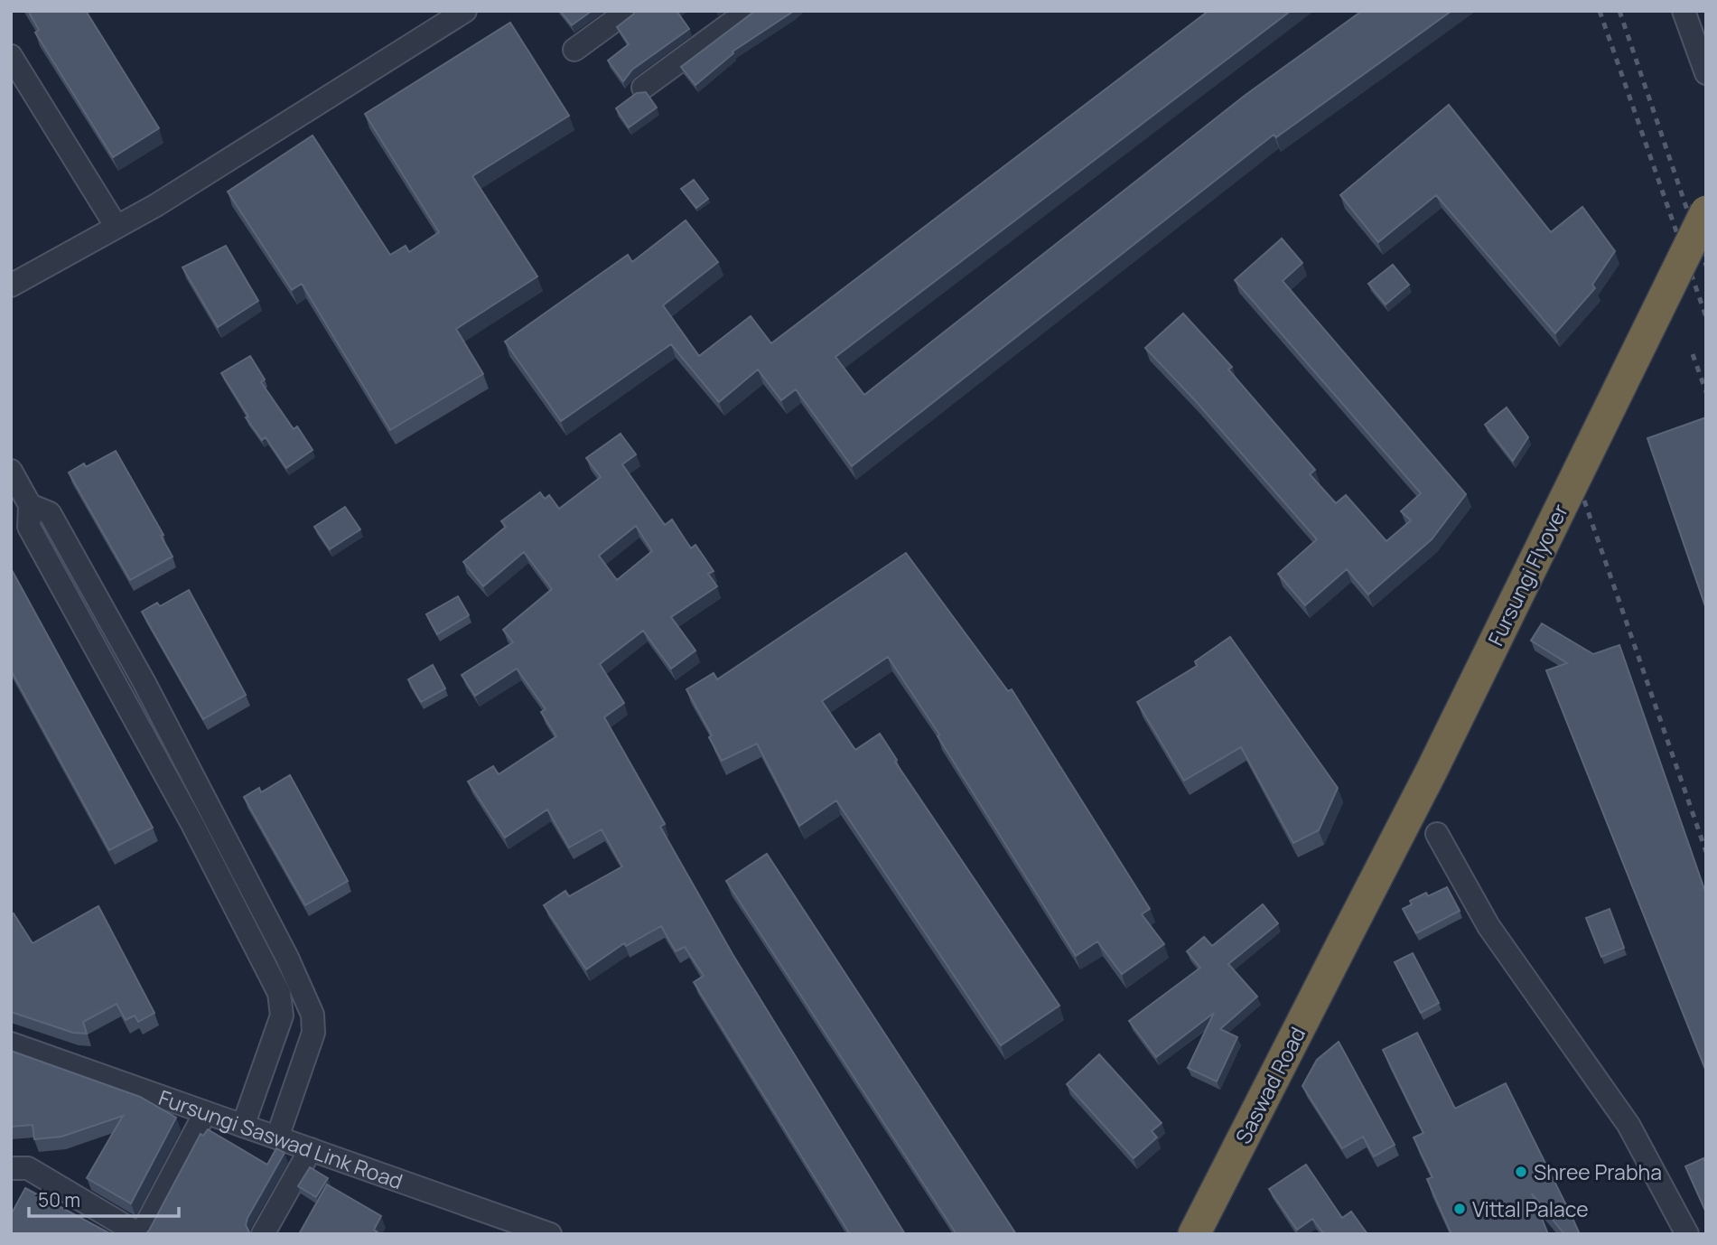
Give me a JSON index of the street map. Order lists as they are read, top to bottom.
{
  "streets": {
    "highway": ["Fursungi Flyover", "Saswad Road"],
    "street": ["Fursungi Saswad Link Road"]
  },
  "crossings": [
    ["Fursungi Flyover", "Saswad Road"]
  ],
  "places": ["Shree Prabha", "Vittal Palace"],
  "scale_bar": "50 m"
}
